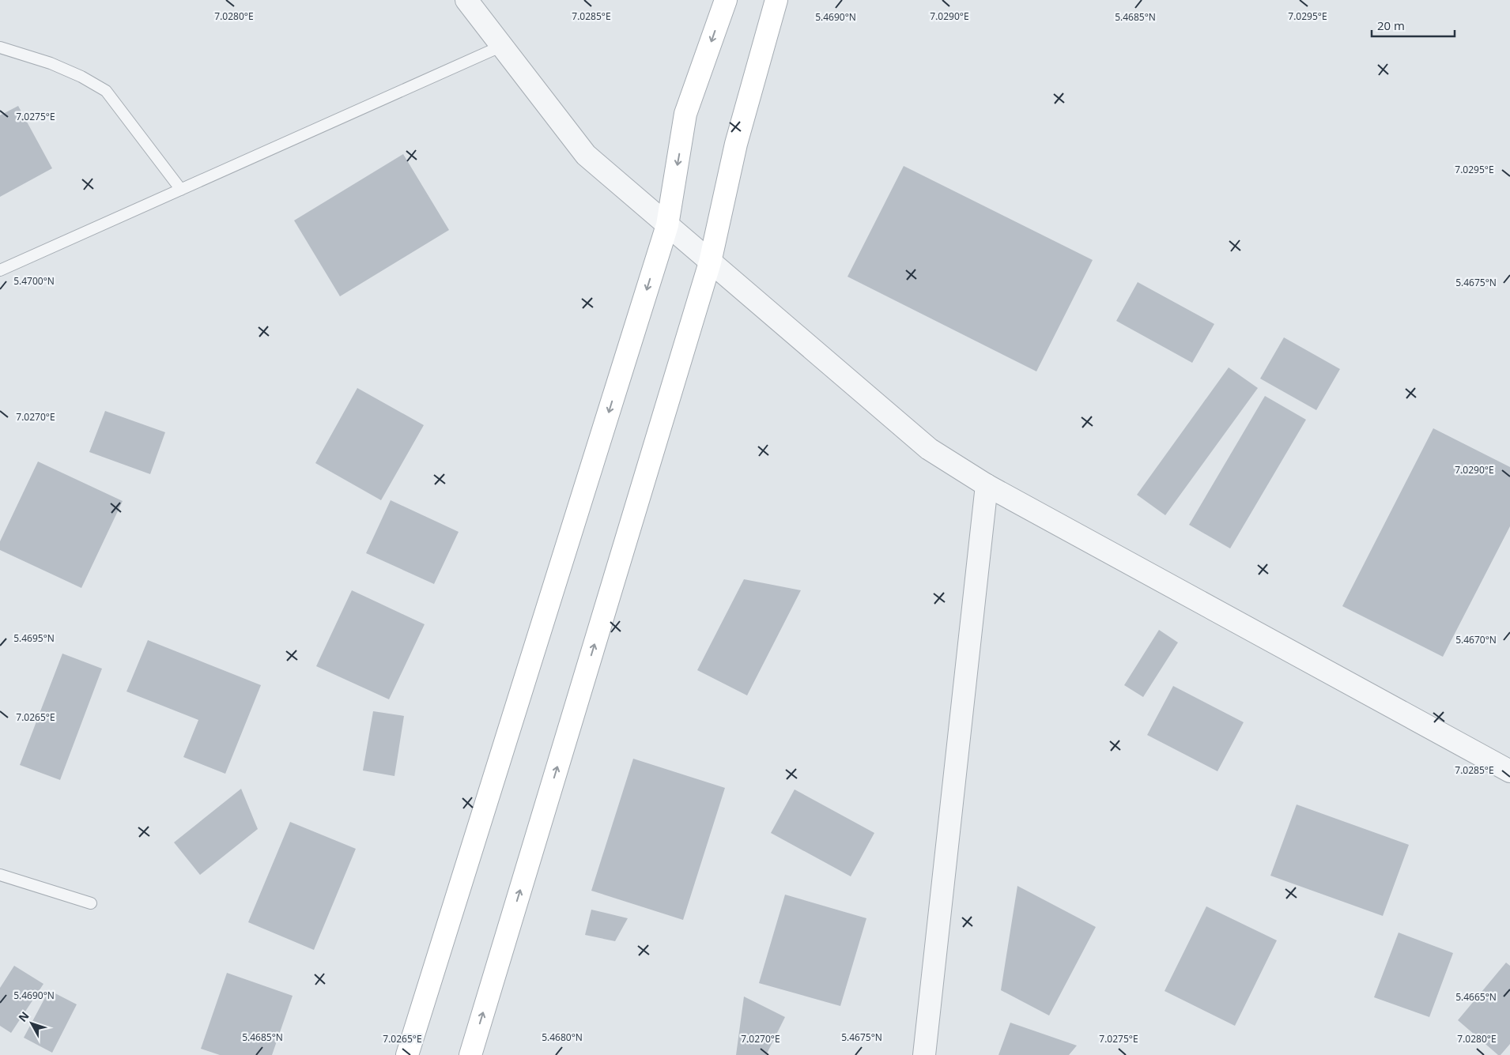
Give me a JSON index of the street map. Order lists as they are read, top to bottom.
{
  "scale_bar": "20 m",
  "north": "top left",
  "coordinates": [
    "7.0290°E",
    "7.0295°E",
    "7.0280°E",
    "7.0285°E",
    "5.4690°N",
    "5.4685°N",
    "7.0275°E",
    "5.4700°N",
    "5.4675°N",
    "7.0270°E",
    "5.4695°N",
    "5.4670°N",
    "7.0265°E",
    "5.4665°N",
    "5.4680°N"
  ]
}
